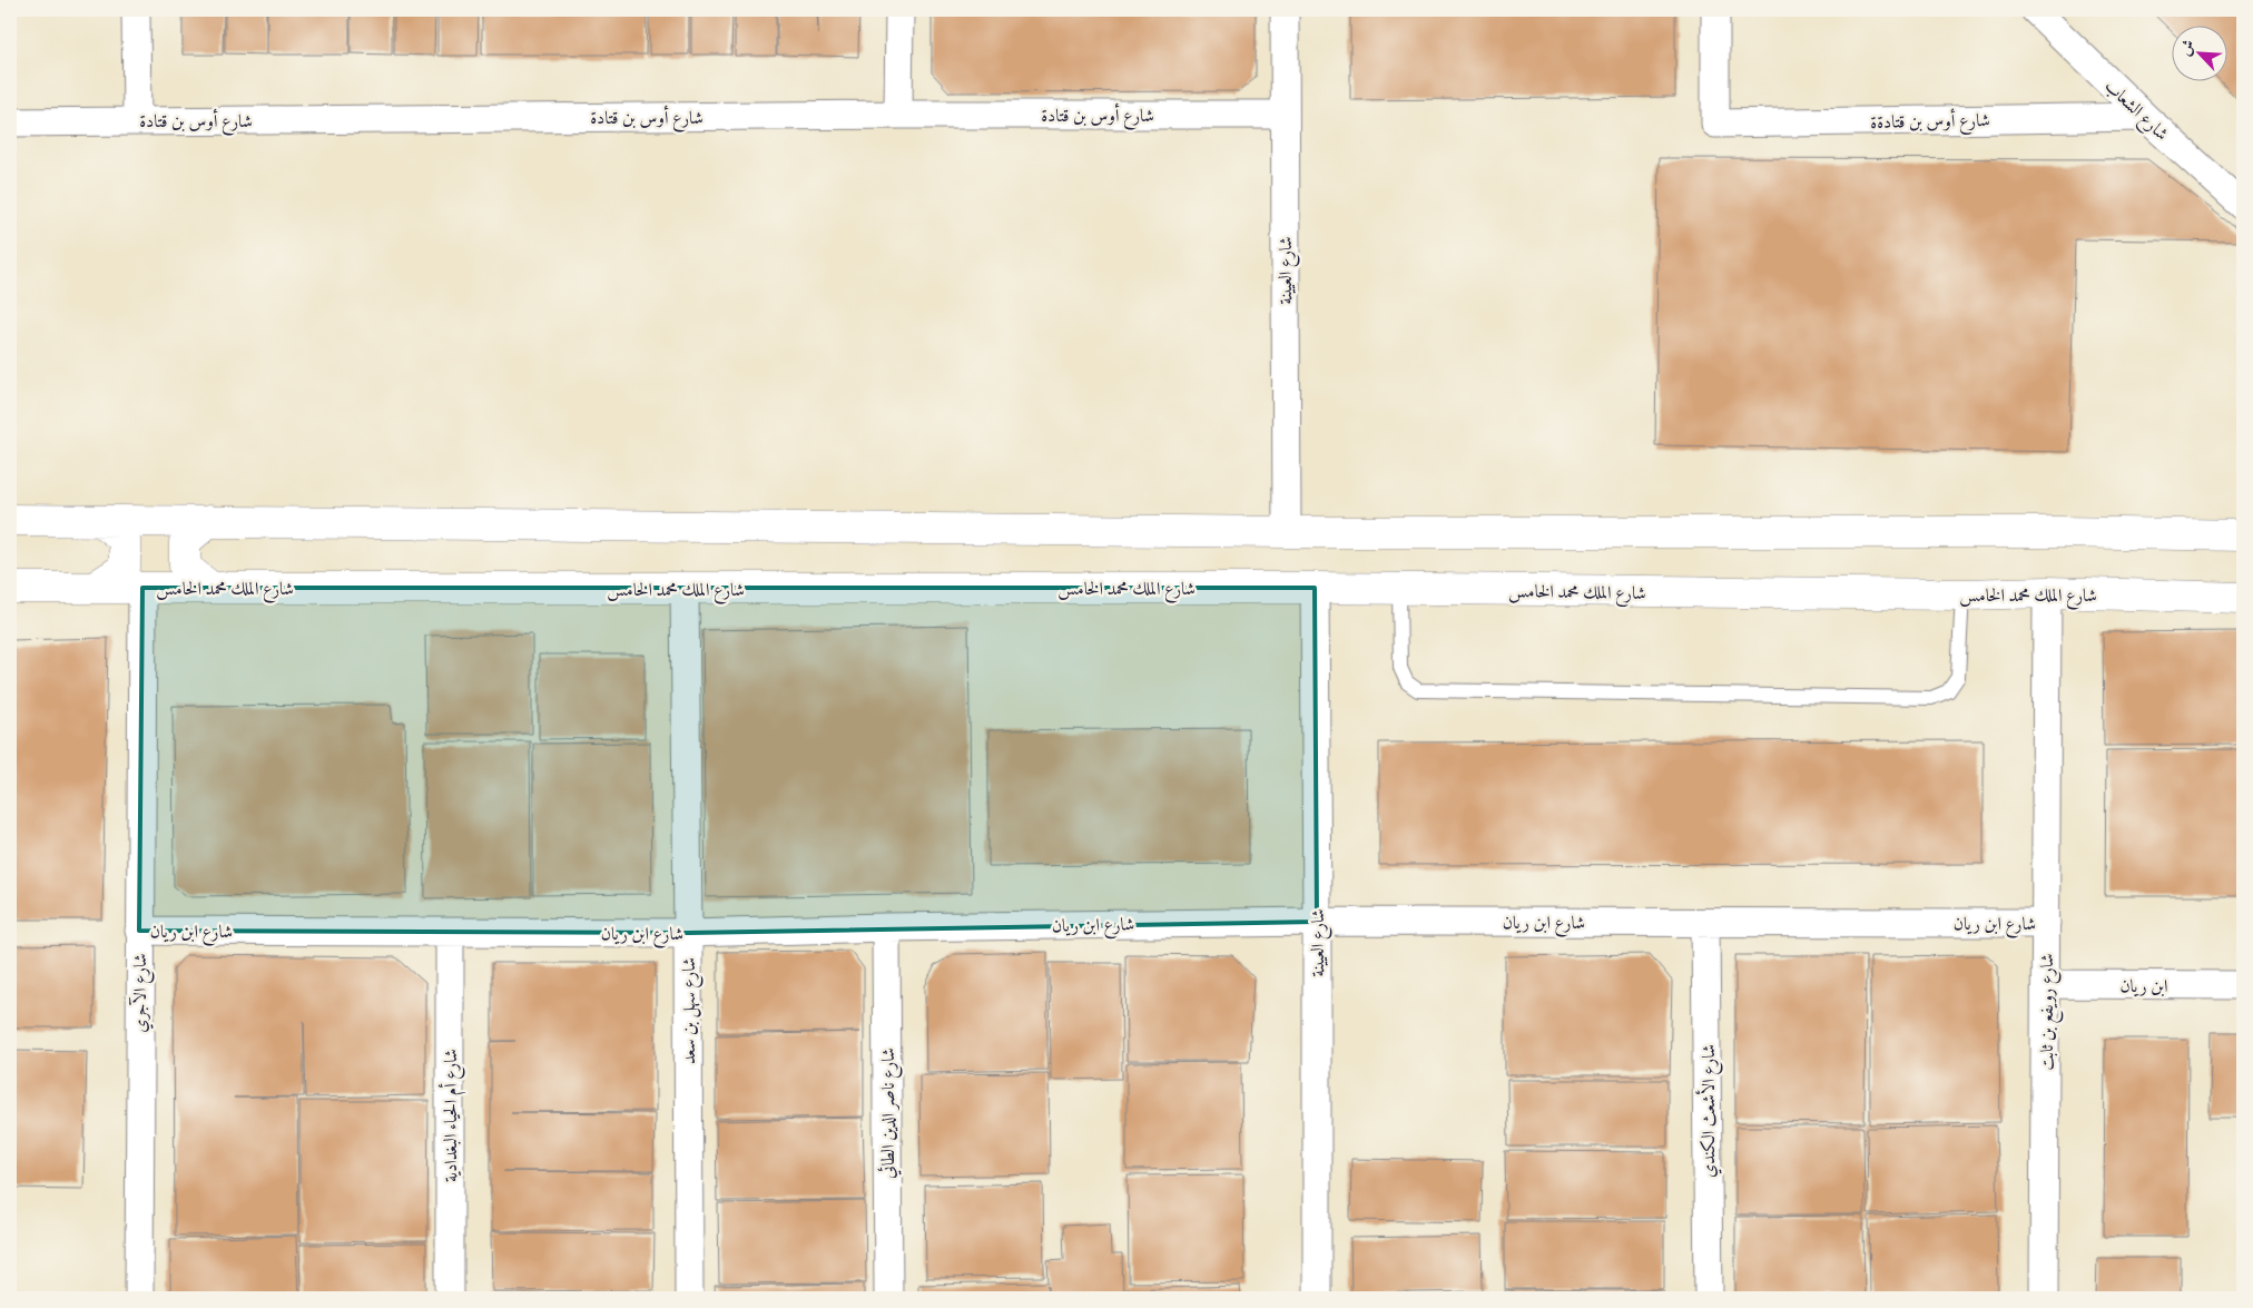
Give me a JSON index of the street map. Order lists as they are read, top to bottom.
{
  "streets": {
    "street": [
      "شارع الشعاب",
      "شارع أوس بن قتادة",
      "شارع أوس بن قتادةة",
      "شارع العيينة",
      "شارع الملك محمد الخامس",
      "شارع ابن ريان",
      "ابن ريان",
      "شارع الآجري",
      "شارع سهل بن سعد",
      "شارع رويفع بن ثابت",
      "شارع الأشعث الكندي",
      "شارع ناصر الدين الطائي",
      "شارع أم الحياء البغدادية"
    ]
  },
  "crossings": [
    ["شارع الشعاب", "شارع أوس بن قتادةة"],
    ["شارع أوس بن قتادة", "شارع العيينة"],
    ["شارع العيينة", "شارع الملك محمد الخامس"],
    ["شارع العيينة", "شارع ابن ريان"],
    ["شارع الملك محمد الخامس", "شارع الآجري"],
    ["شارع الملك محمد الخامس", "شارع سهل بن سعد"],
    ["شارع الملك محمد الخامس", "شارع رويفع بن ثابت"],
    ["شارع ابن ريان", "شارع الآجري"],
    ["شارع ابن ريان", "شارع سهل بن سعد"],
    ["شارع ابن ريان", "شارع رويفع بن ثابت"],
    ["شارع ابن ريان", "شارع الأشعث الكندي"],
    ["شارع ابن ريان", "شارع ناصر الدين الطائي"],
    ["شارع ابن ريان", "شارع أم الحياء البغدادية"],
    ["ابن ريان", "شارع رويفع بن ثابت"]
  ],
  "north": "top left"
}
